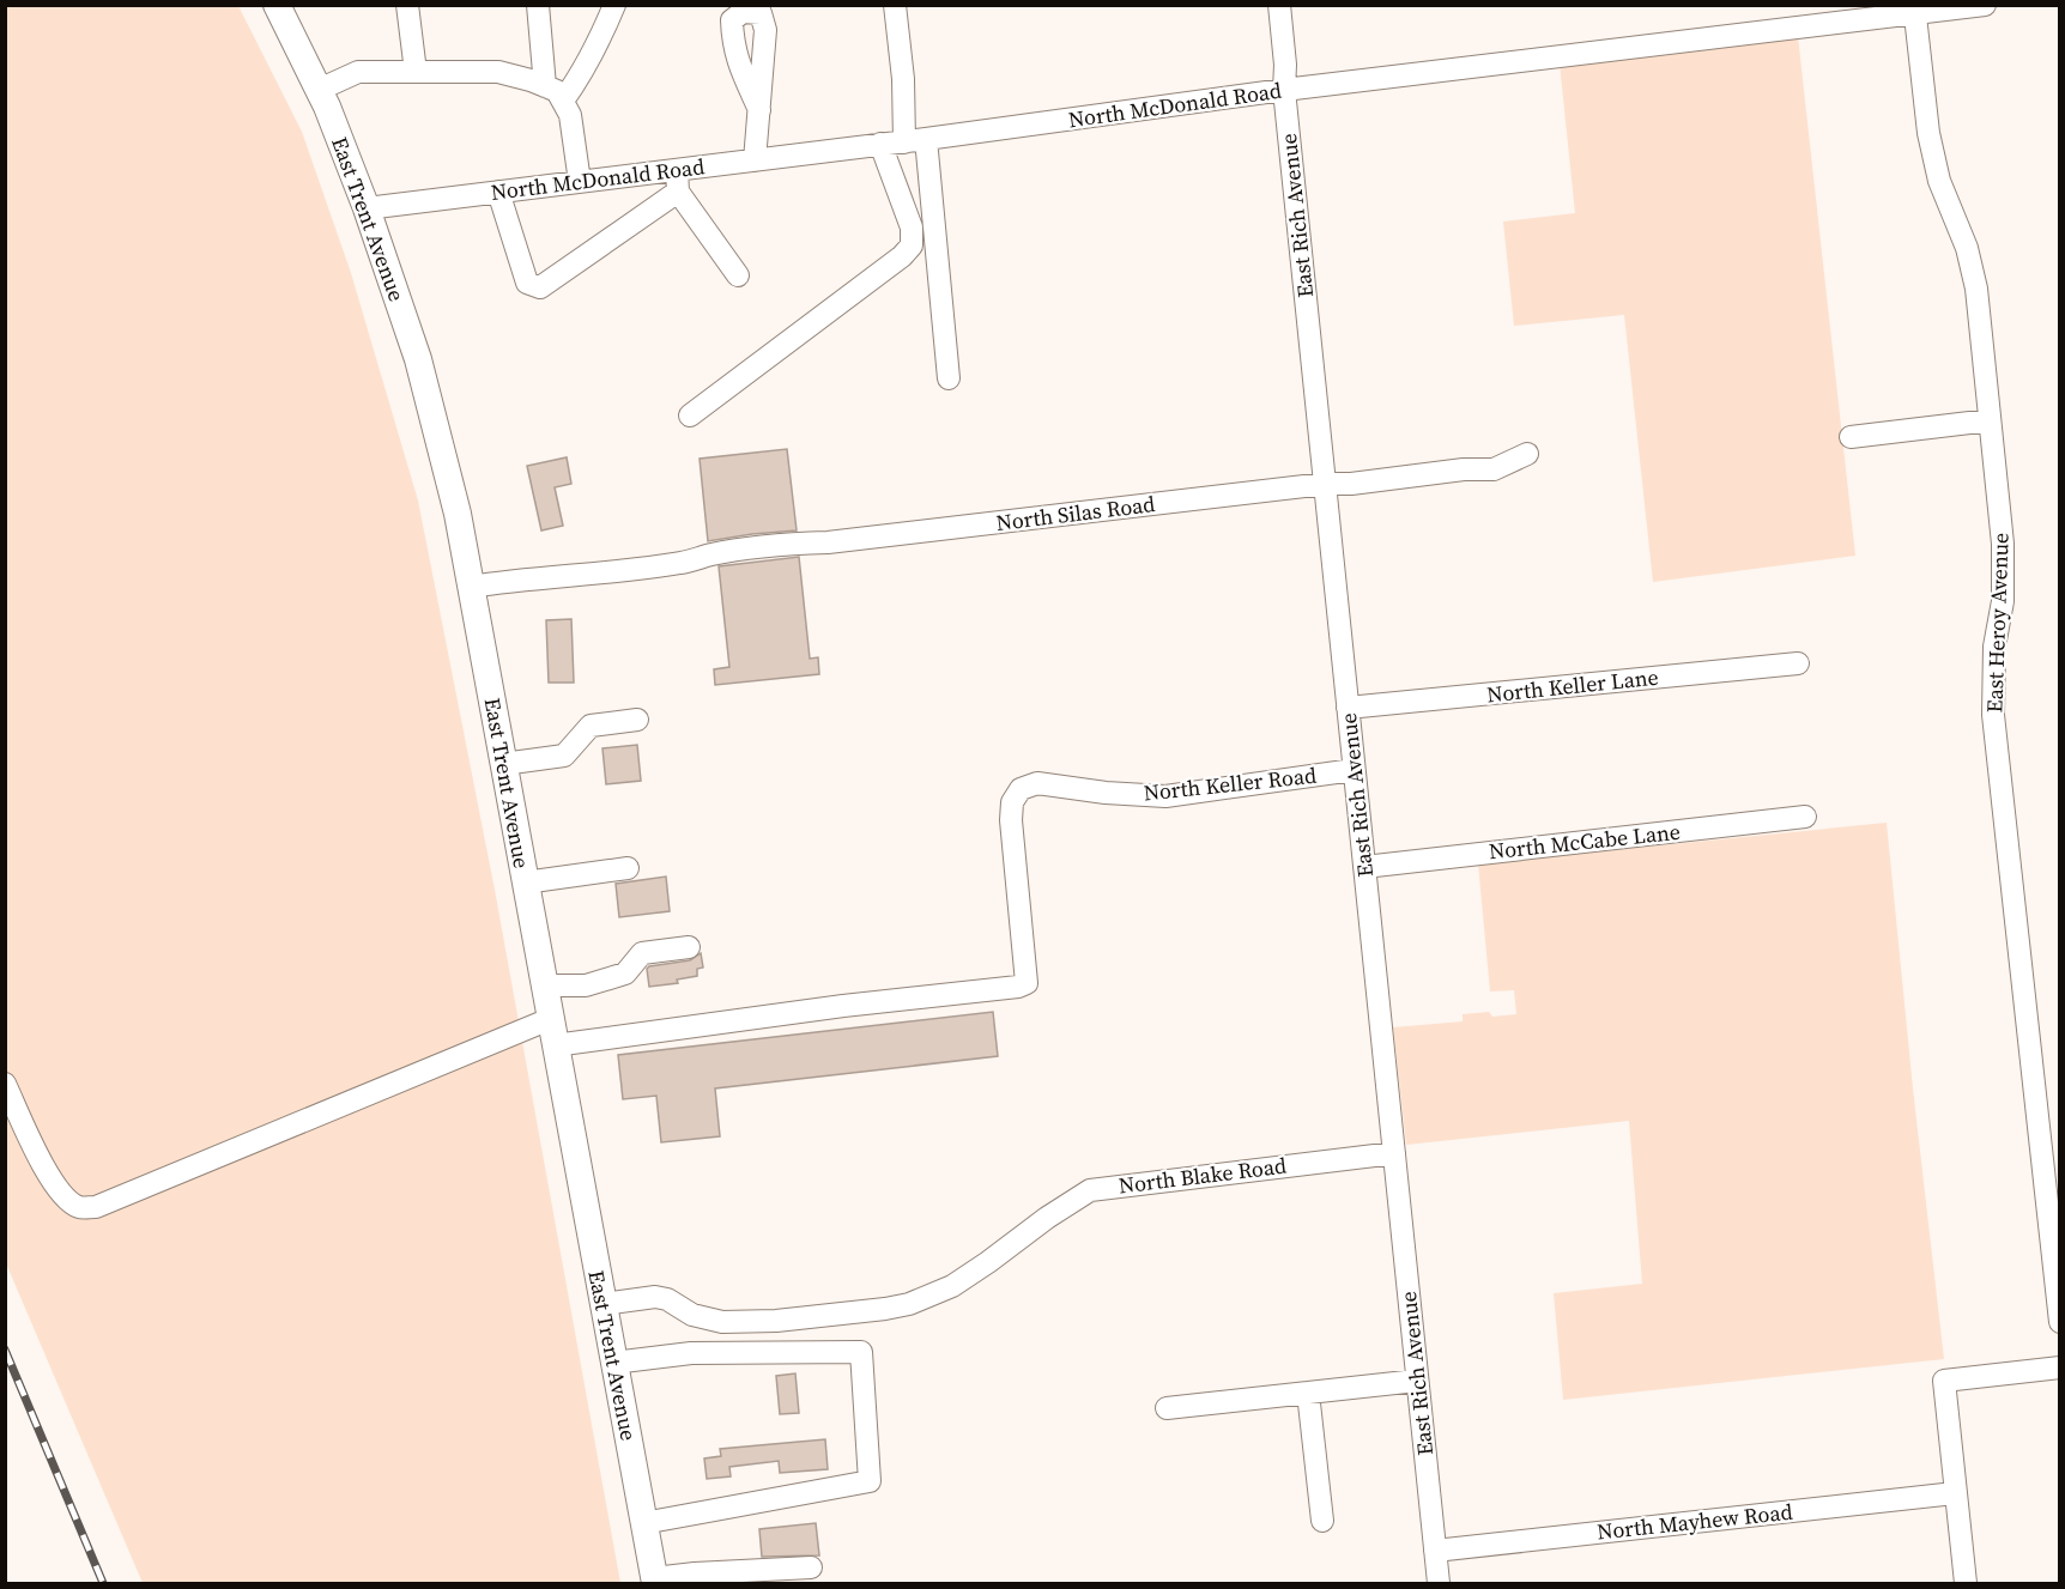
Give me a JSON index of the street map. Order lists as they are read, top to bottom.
{
  "streets": {
    "main road": ["East Trent Avenue"],
    "street": [
      "North McDonald Road",
      "East Rich Avenue",
      "North Silas Road",
      "East Heroy Avenue",
      "North Keller Lane",
      "North Keller Road",
      "North McCabe Lane",
      "North Blake Road",
      "North Mayhew Road"
    ]
  },
  "crossings": [
    ["North McDonald Road", "East Rich Avenue"],
    ["North McDonald Road", "East Trent Avenue"],
    ["North McDonald Road", "East Heroy Avenue"],
    ["East Rich Avenue", "North Silas Road"],
    ["East Rich Avenue", "North Keller Lane"],
    ["East Rich Avenue", "North Keller Road"],
    ["East Rich Avenue", "North McCabe Lane"],
    ["East Rich Avenue", "North Blake Road"],
    ["East Rich Avenue", "North Mayhew Road"],
    ["East Trent Avenue", "North Silas Road"],
    ["East Trent Avenue", "North Keller Road"],
    ["East Trent Avenue", "North Blake Road"]
  ]
}
